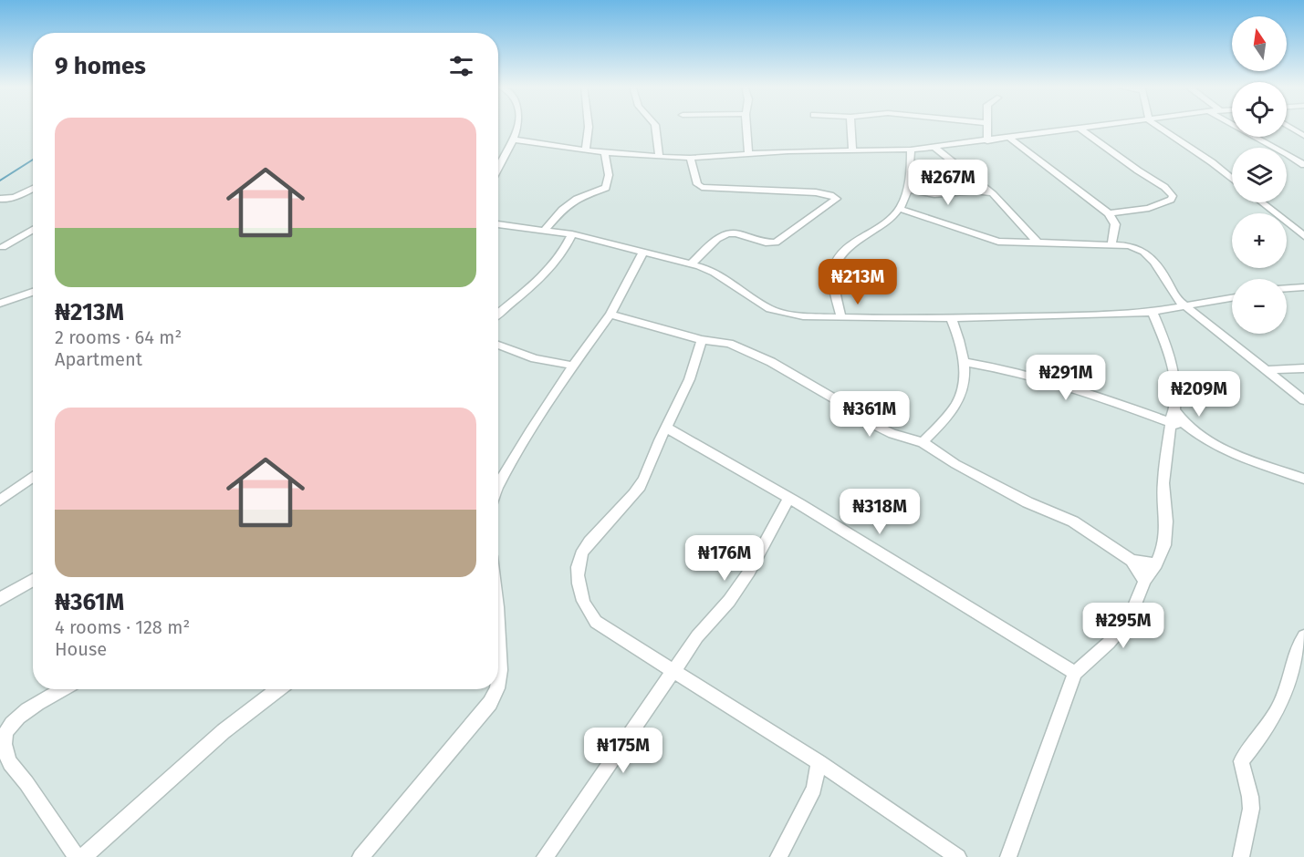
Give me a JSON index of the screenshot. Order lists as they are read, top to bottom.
{
  "north": "top",
  "page": {
    "map_buttons": ["+", "−"],
    "heading": "9 homes",
    "list": [
      {
        "name": "₦213M",
        "note": "2 rooms · 64 m² · Apartment"
      },
      {
        "name": "₦361M",
        "note": "4 rooms · 128 m² · House"
      }
    ],
    "price": [
      "₦267M",
      "₦213M",
      "₦291M",
      "₦209M",
      "₦361M",
      "₦318M",
      "₦176M",
      "₦295M",
      "₦175M"
    ]
  }
}
